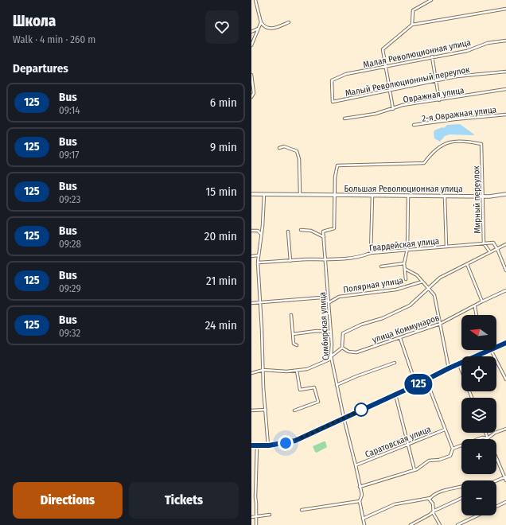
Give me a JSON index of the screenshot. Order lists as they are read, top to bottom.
{
  "streets": {
    "main road": ["Большая Революционная улица"],
    "street": [
      "Малая Революционная улица",
      "Малый Революционный переулок",
      "Овражная улица",
      "2-я Овражная улица",
      "Мирный переулок",
      "Гвардейская улица",
      "Полярная улица",
      "Симбирская улица",
      "улица Коммунаров",
      "Саратовская улица"
    ]
  },
  "crossings": [
    ["Малая Революционная улица", "Малый Революционный переулок"],
    ["Большая Революционная улица", "Мирный переулок"],
    ["Мирный переулок", "Гвардейская улица"],
    ["Гвардейская улица", "Симбирская улица"],
    ["Полярная улица", "Симбирская улица"],
    ["Симбирская улица", "Саратовская улица"]
  ],
  "lines": ["bus line 125"],
  "north": "left",
  "page": {
    "heading": [
      ["Школа", "Walk · 4 min · 260 m"],
      "Departures"
    ],
    "on_map": "125",
    "list": [
      {
        "mark": "125",
        "name": "Bus",
        "note": "09:14",
        "value": "6 min"
      },
      {
        "mark": "125",
        "name": "Bus",
        "note": "09:17",
        "value": "9 min"
      },
      {
        "mark": "125",
        "name": "Bus",
        "note": "09:23",
        "value": "15 min"
      },
      {
        "mark": "125",
        "name": "Bus",
        "note": "09:28",
        "value": "20 min"
      },
      {
        "mark": "125",
        "name": "Bus",
        "note": "09:29",
        "value": "21 min"
      },
      {
        "mark": "125",
        "name": "Bus",
        "note": "09:32",
        "value": "24 min"
      }
    ],
    "map_buttons": ["+", "−"],
    "buttons": ["Directions", "Tickets"]
  }
}
